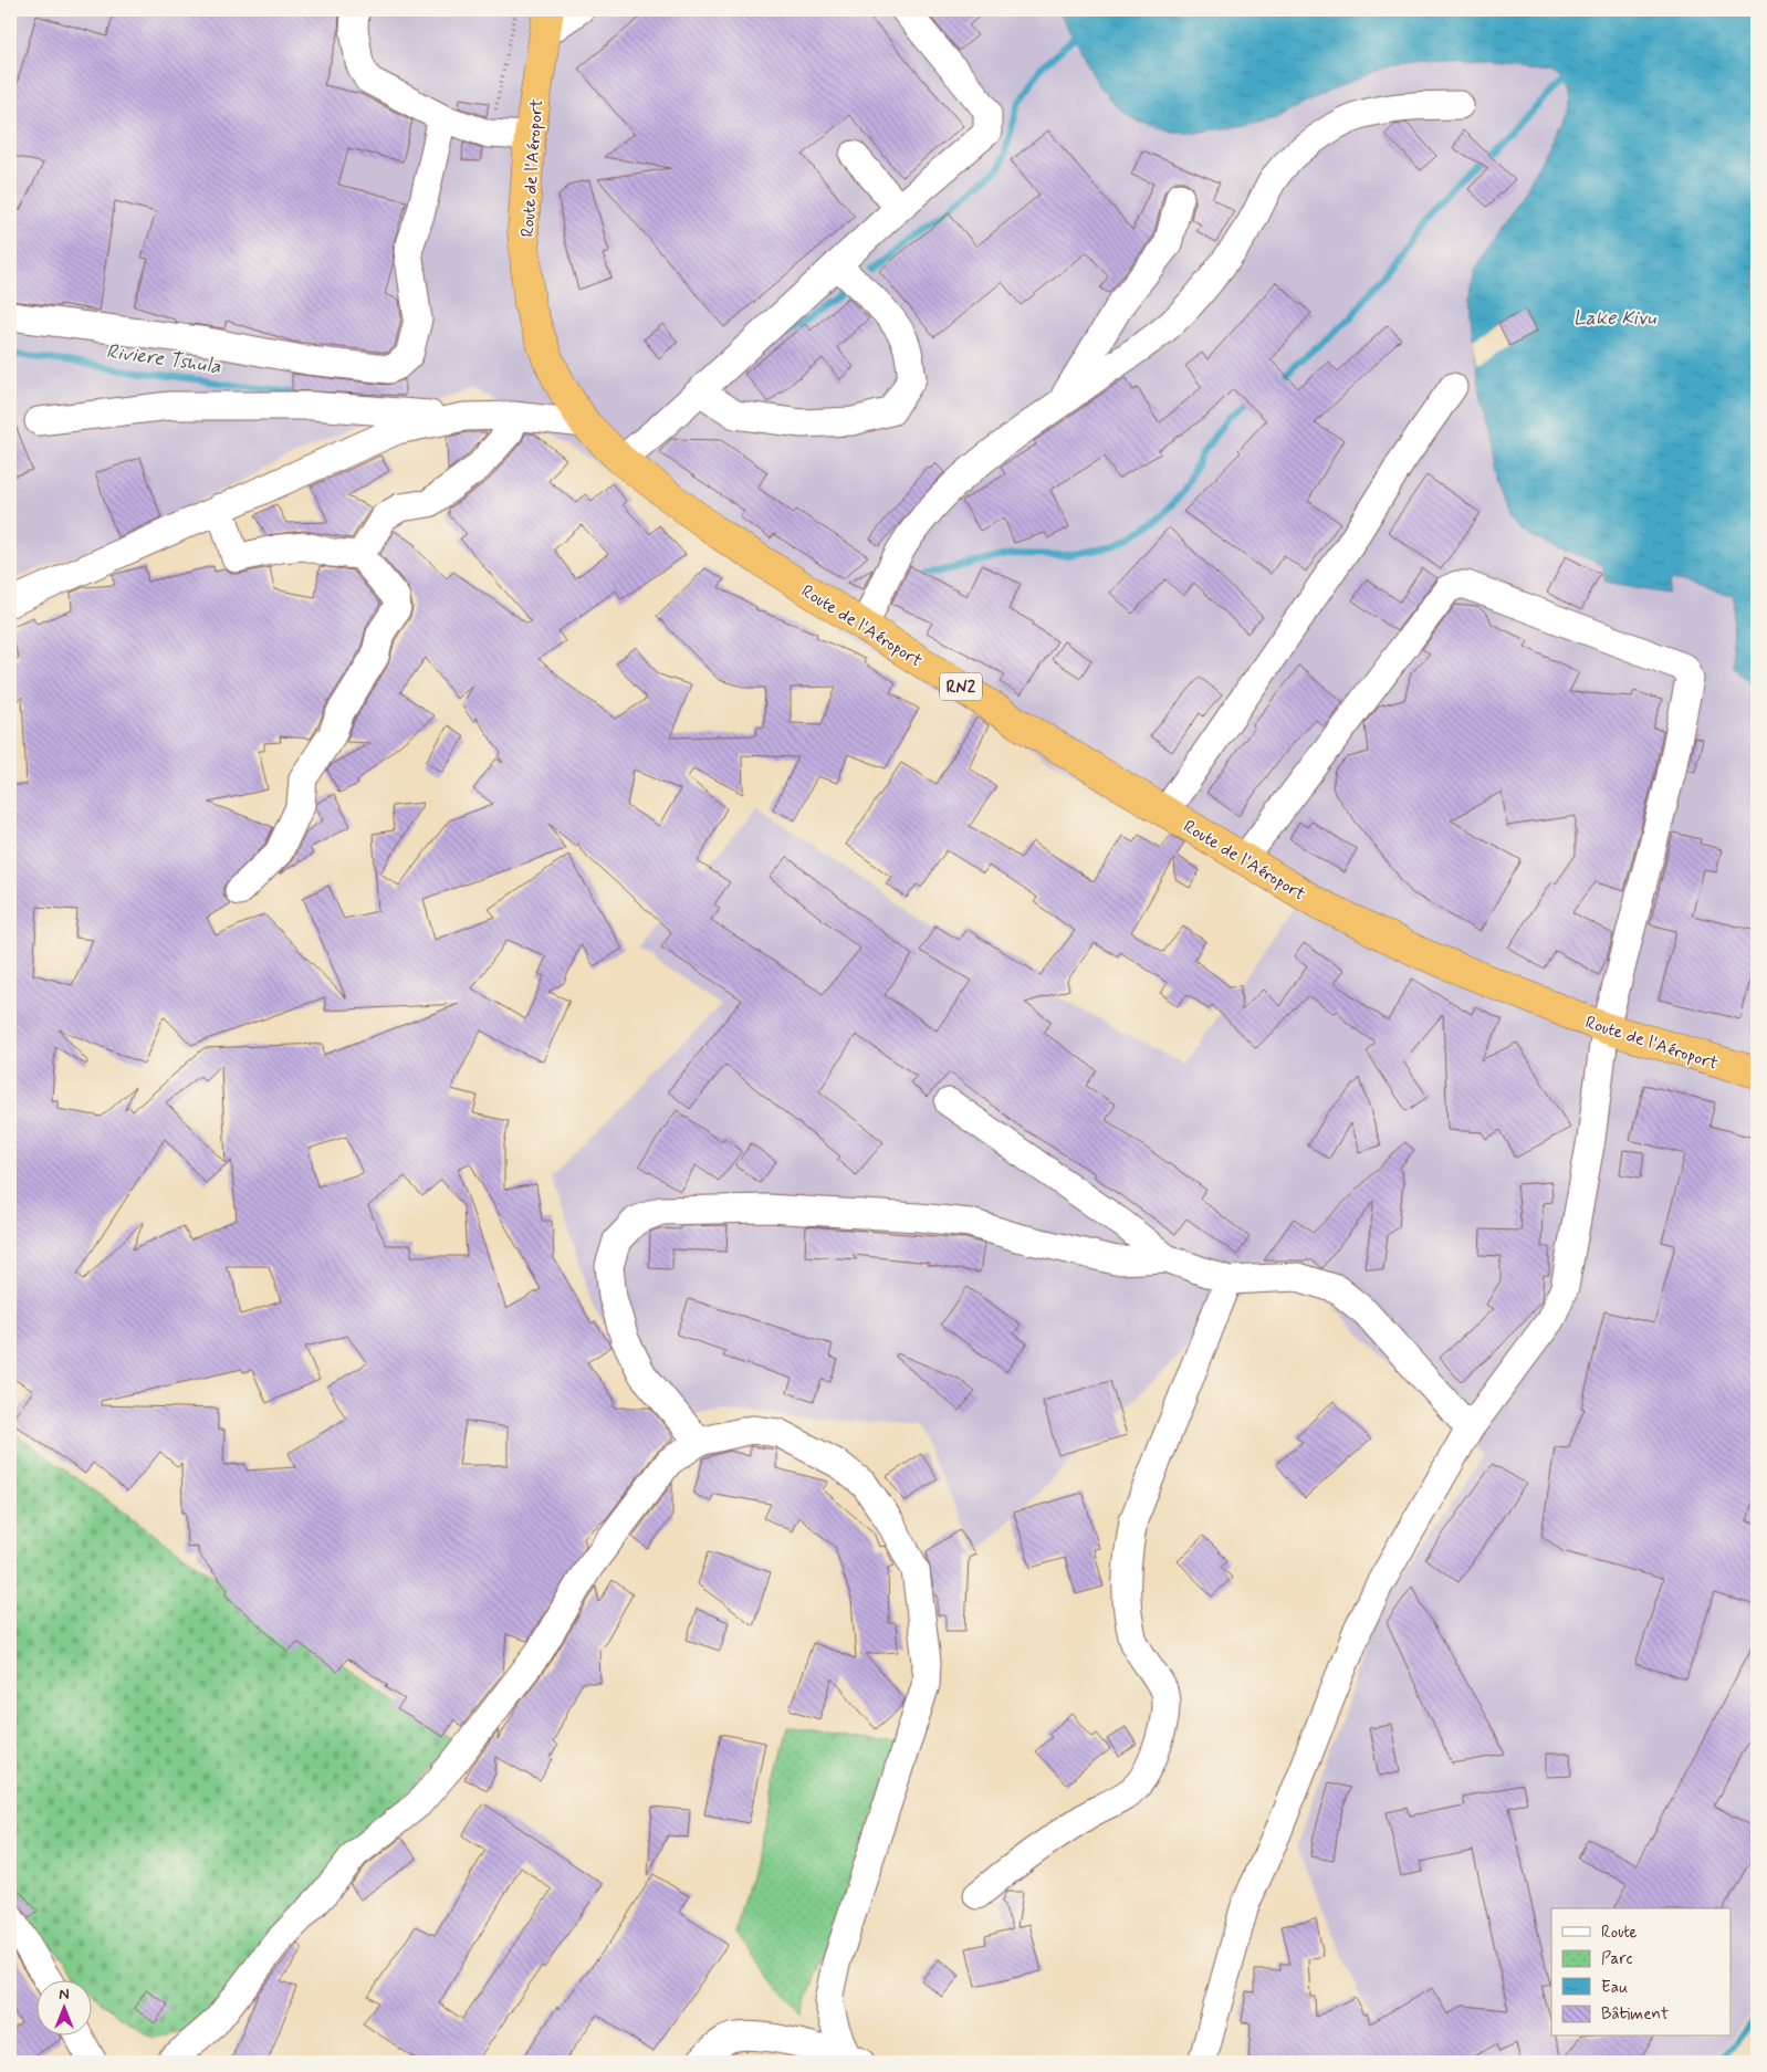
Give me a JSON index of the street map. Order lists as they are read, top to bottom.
{
  "streets": {
    "highway": ["Route de l'Aéroport", "RN2"]
  },
  "water": ["Lake Kivu", "Riviere Tshula"],
  "legend": [
    "Route",
    "Parc",
    "Eau",
    "Bâtiment"
  ],
  "north": "top"
}
